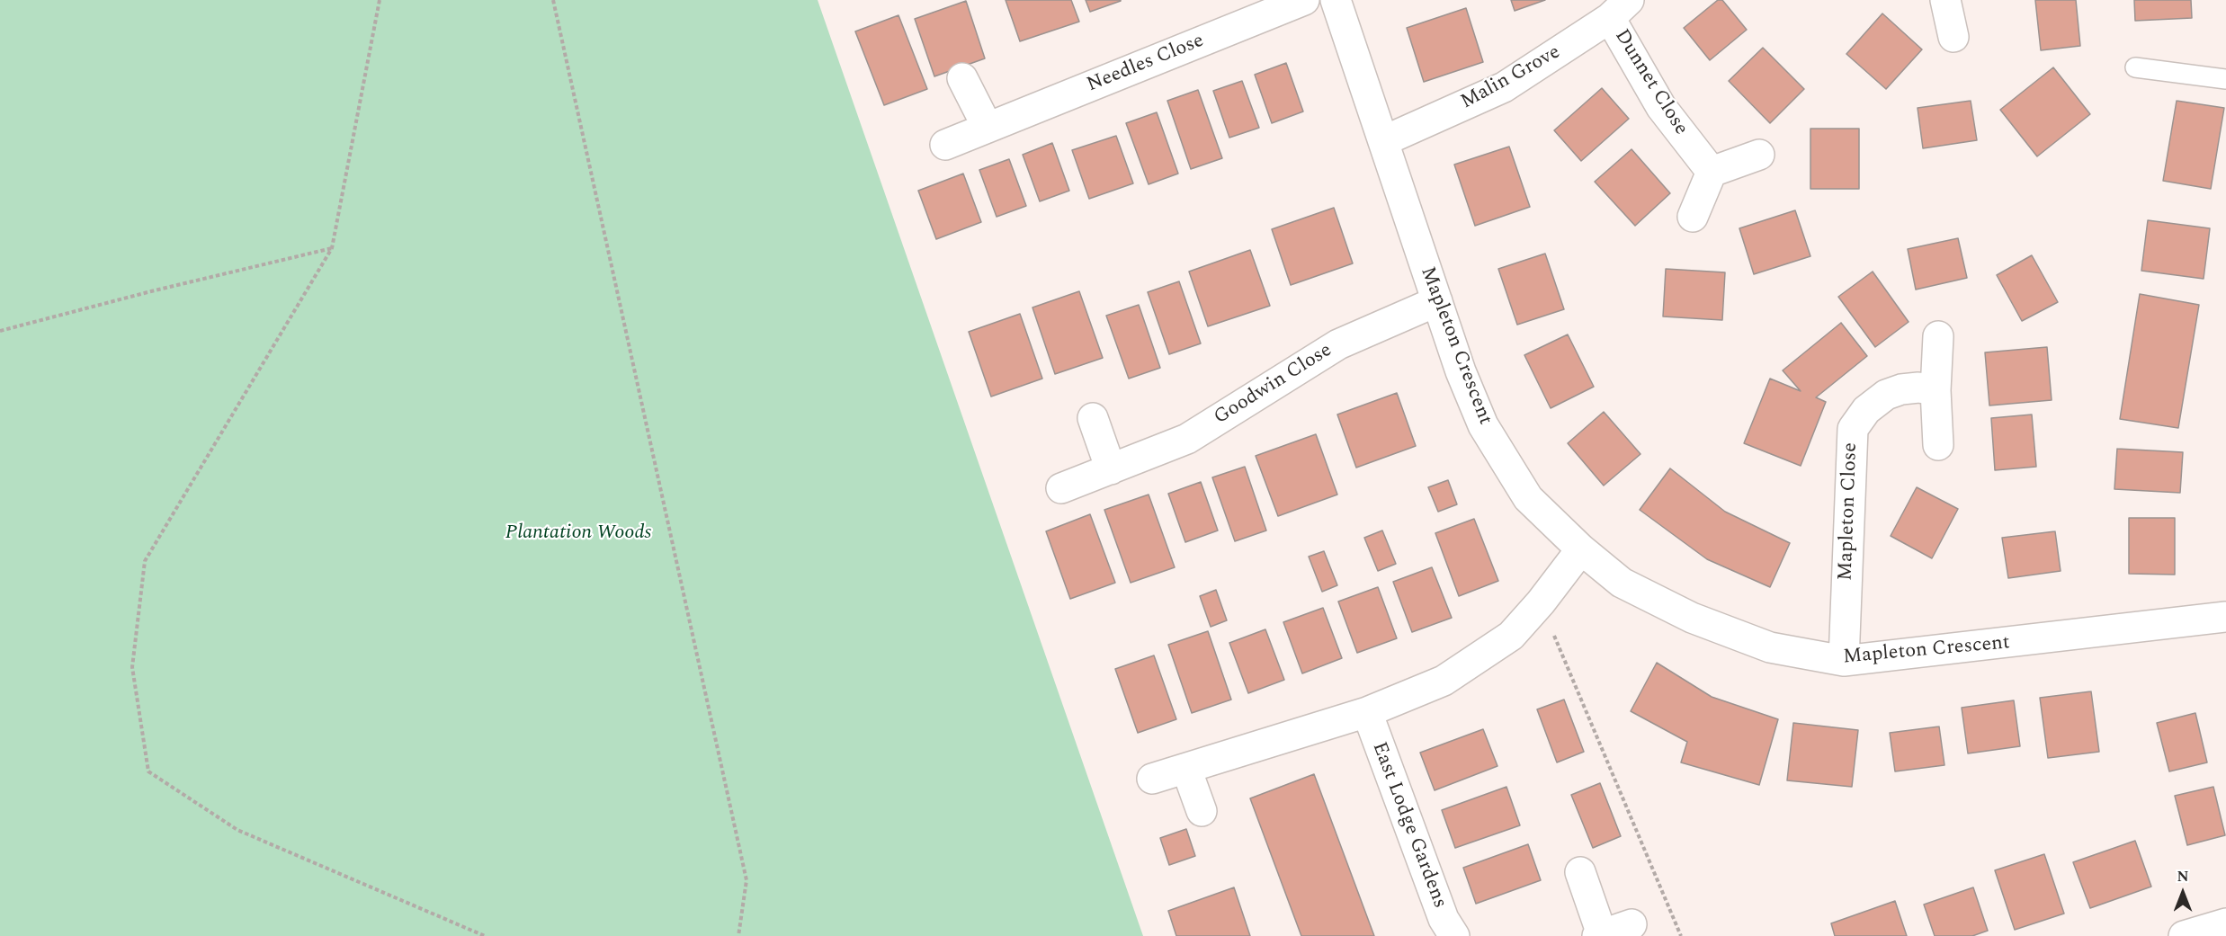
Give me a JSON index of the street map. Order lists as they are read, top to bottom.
{
  "streets": {
    "street": [
      "Needles Close",
      "Malin Grove",
      "Dunnet Close",
      "Mapleton Crescent",
      "Goodwin Close",
      "Mapleton Close",
      "East Lodge Gardens"
    ]
  },
  "crossings": [
    ["Malin Grove", "Dunnet Close"],
    ["Malin Grove", "Mapleton Crescent"],
    ["Mapleton Crescent", "Goodwin Close"],
    ["Mapleton Crescent", "Mapleton Close"]
  ],
  "parks": ["Plantation Woods"],
  "north": "top"
}
